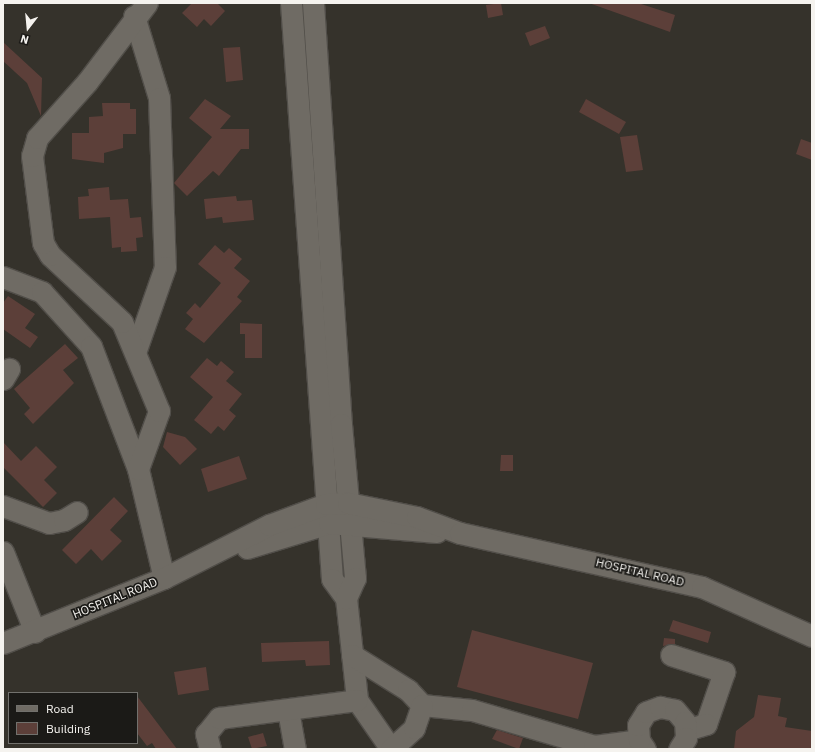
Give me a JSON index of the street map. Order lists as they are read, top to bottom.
{
  "streets": {
    "street": ["HOSPITAL ROAD"]
  },
  "legend": ["Road", "Building"],
  "north": "bottom"
}
